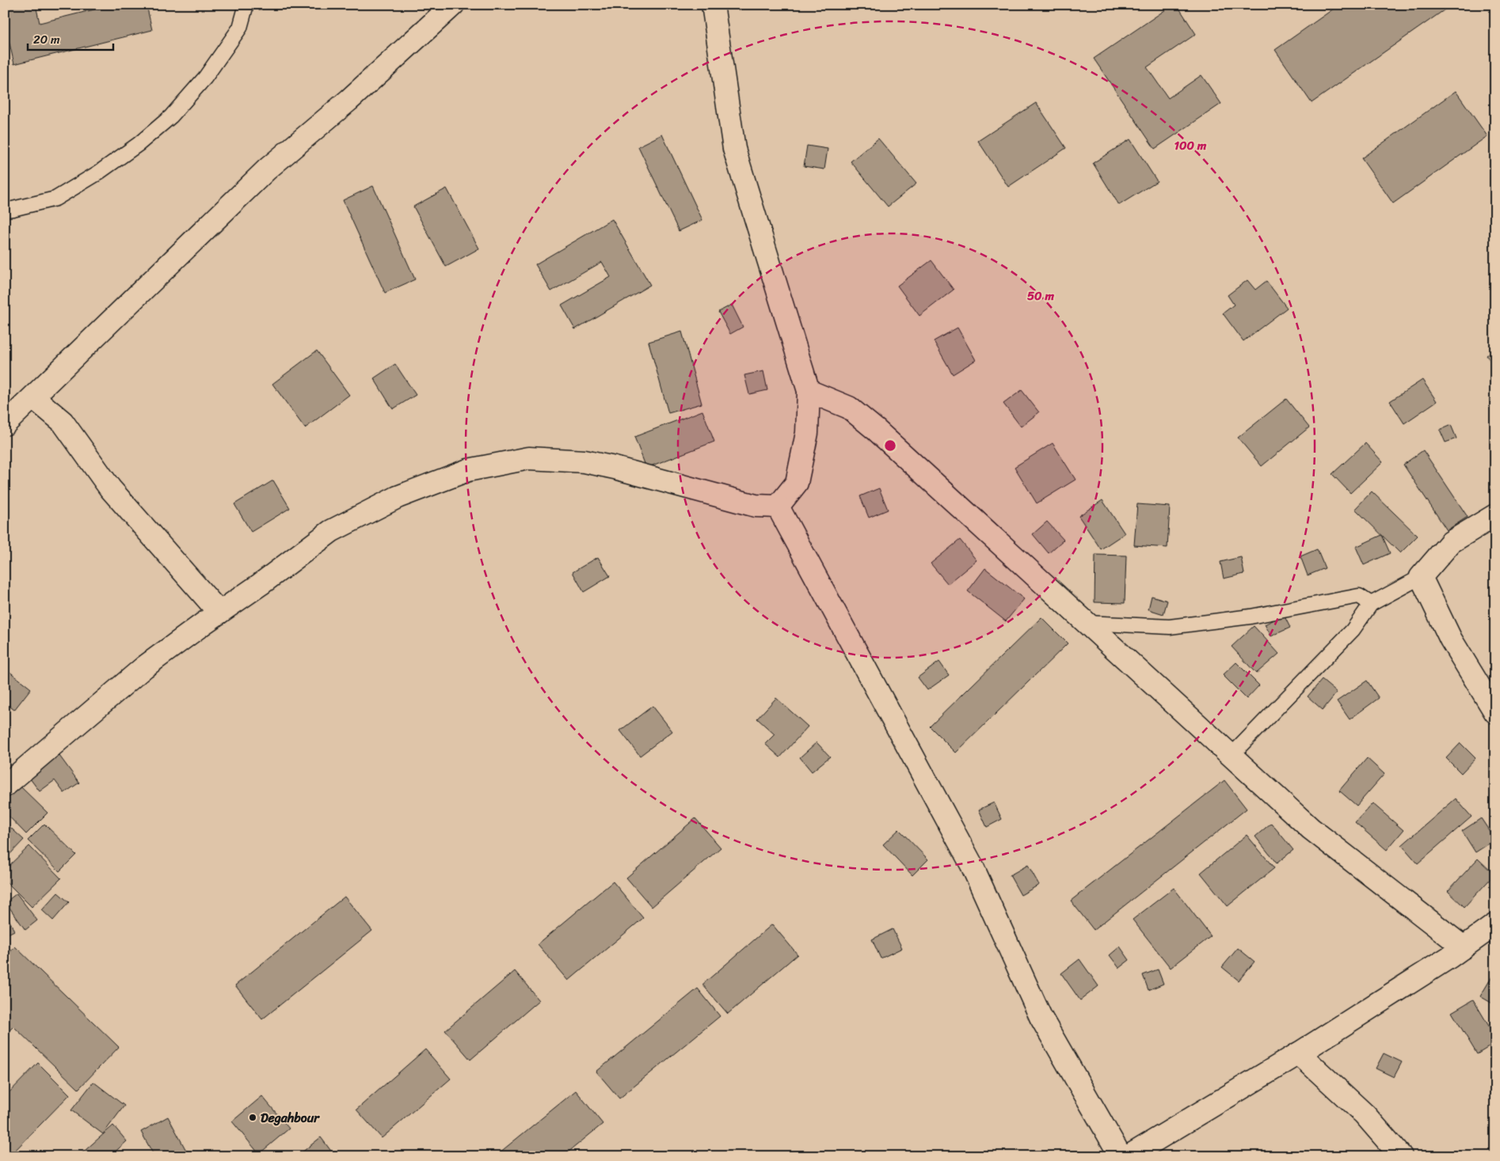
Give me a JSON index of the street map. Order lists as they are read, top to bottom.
{
  "places": ["Degahbour"],
  "scale_bar": "20 m",
  "rings": ["100 m", "50 m"]
}
